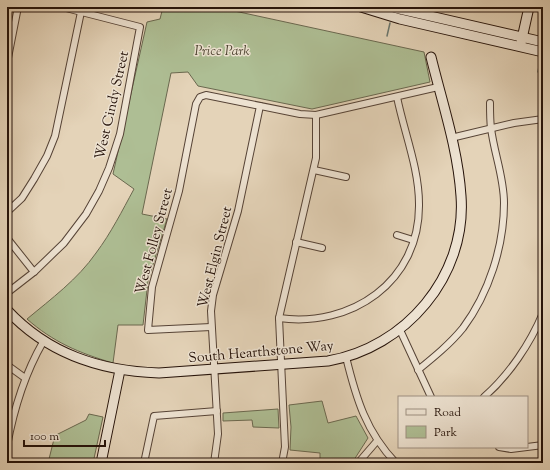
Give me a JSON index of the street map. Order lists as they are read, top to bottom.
{
  "streets": {
    "street": [
      "West Cindy Street",
      "West Folley Street",
      "West Elgin Street",
      "South Hearthstone Way"
    ]
  },
  "crossings": [
    ["West Folley Street", "West Elgin Street"],
    ["West Elgin Street", "South Hearthstone Way"]
  ],
  "parks": ["Price Park"],
  "legend": ["Road", "Park"],
  "scale_bar": "100 m"
}
